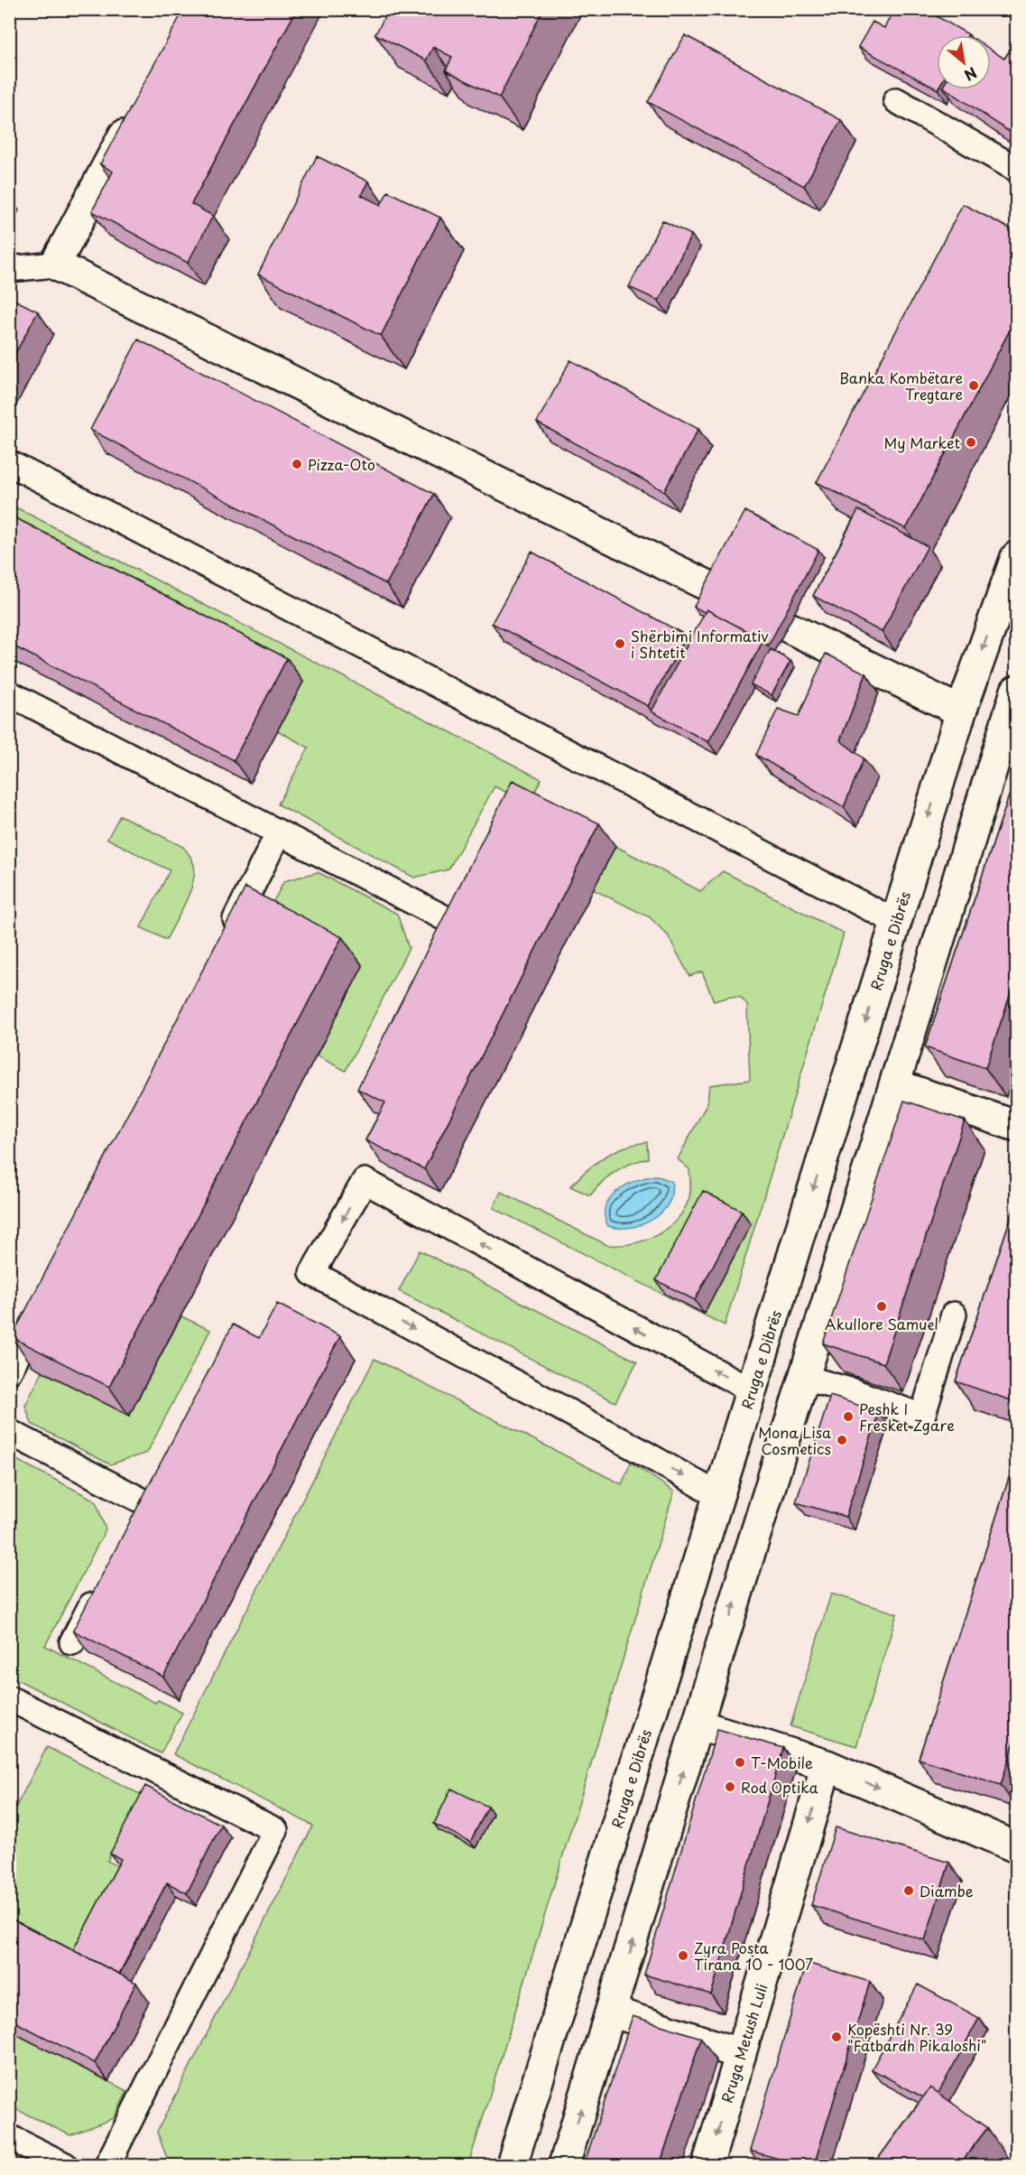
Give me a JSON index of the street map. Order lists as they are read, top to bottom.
{
  "streets": {
    "main road": ["Rruga e Dibrës", "Rruga Metush Luli"]
  },
  "places": [
    "Banka Kombëtare Tregtare",
    "My Market",
    "Pizza-Oto",
    "Shërbimi Informativ i Shtetit",
    "Akullore Samuel",
    "Peshk I Fresket Zgare",
    "Mona Lisa Cosmetics",
    "T-Mobile",
    "Rod Optika",
    "Diambe",
    "Zyra Posta Tirana 10 - 1007",
    "Kopështi Nr. 39 \"Fatbardh Pikaloshi\""
  ],
  "north": "bottom right"
}
